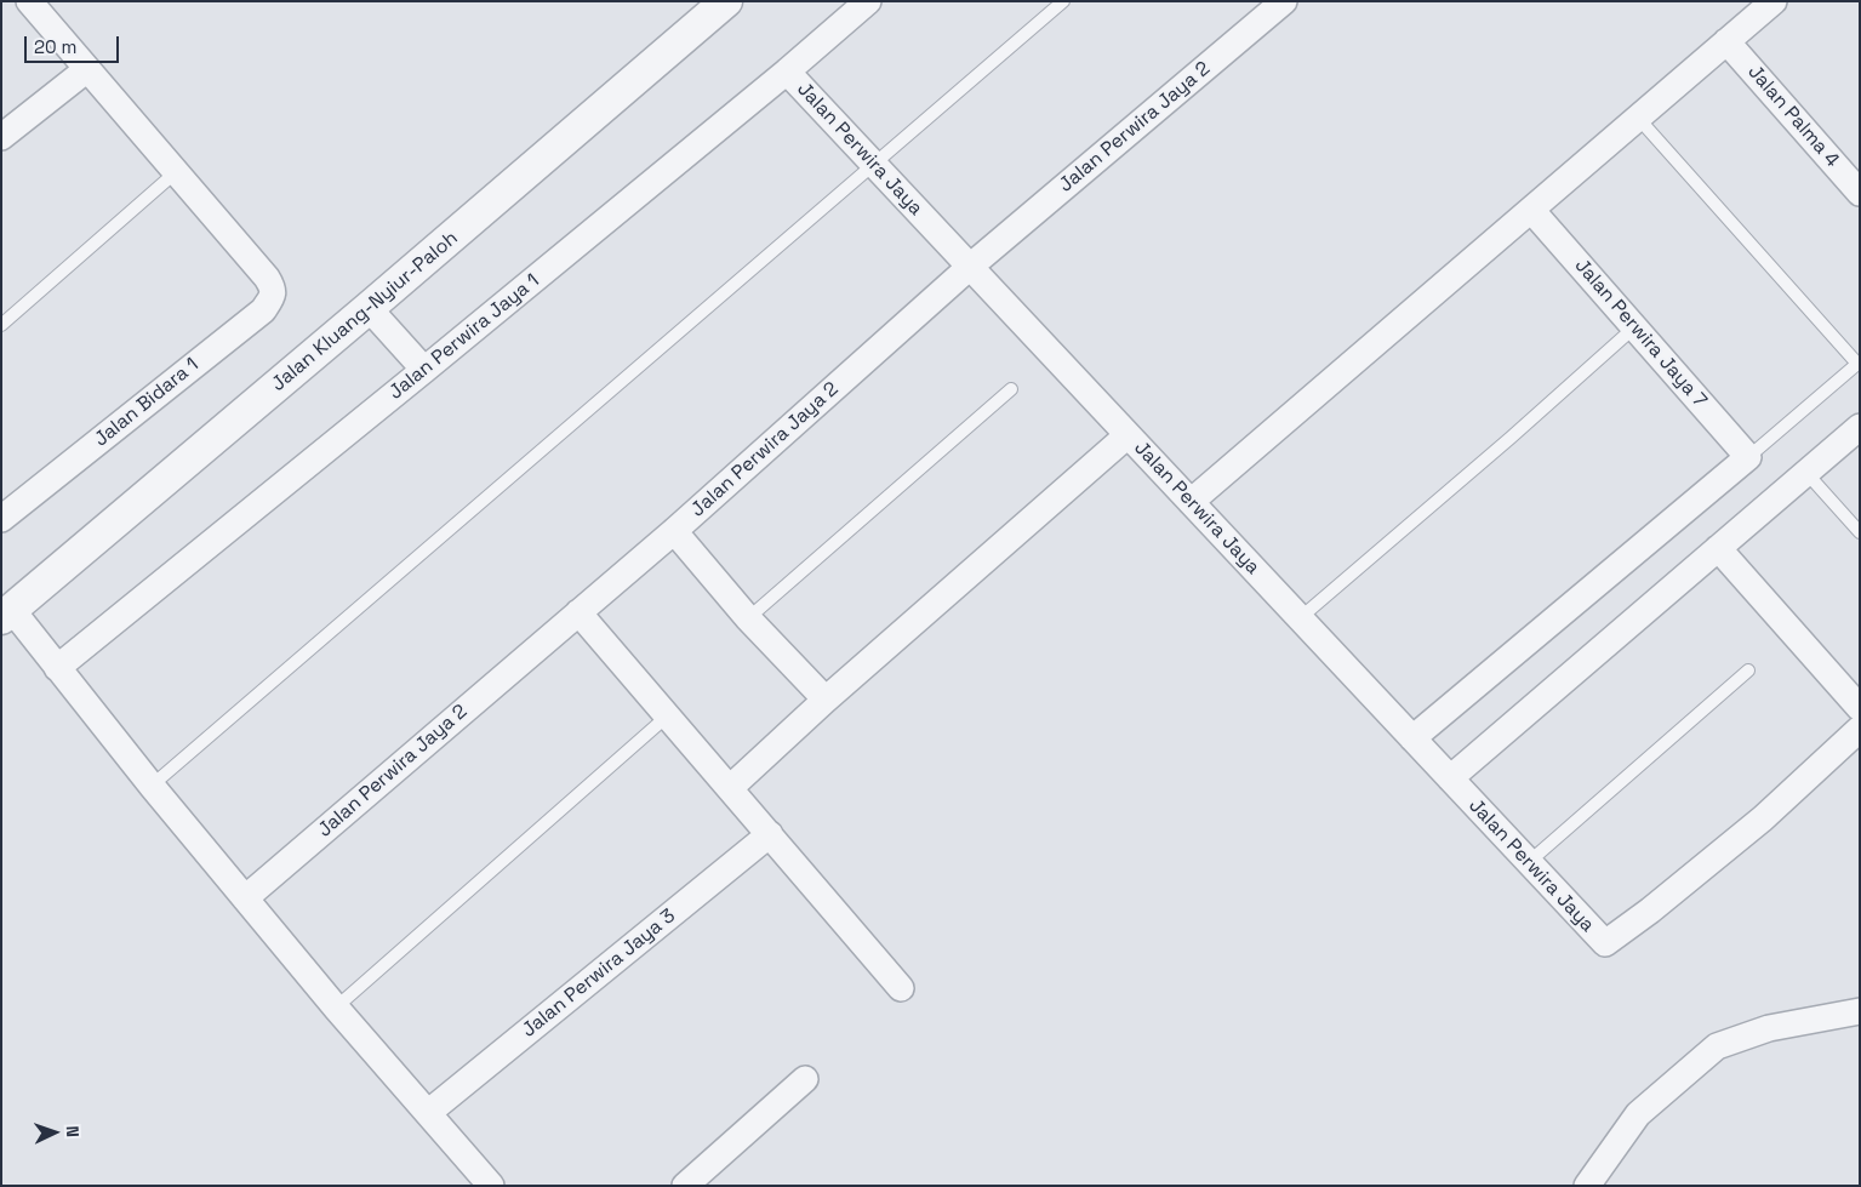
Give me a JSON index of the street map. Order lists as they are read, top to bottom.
{
  "streets": {
    "street": [
      "Jalan Palma 4",
      "Jalan Perwira Jaya 2",
      "Jalan Perwira Jaya",
      "Jalan Kluang-Nyiur-Paloh",
      "Jalan Perwira Jaya 7",
      "Jalan Perwira Jaya 1",
      "Jalan Bidara 1",
      "Jalan Perwira Jaya 3"
    ]
  },
  "crossings": [
    ["Jalan Perwira Jaya 2", "Jalan Perwira Jaya"],
    ["Jalan Perwira Jaya", "Jalan Perwira Jaya 1"]
  ],
  "scale_bar": "20 m",
  "north": "right"
}
